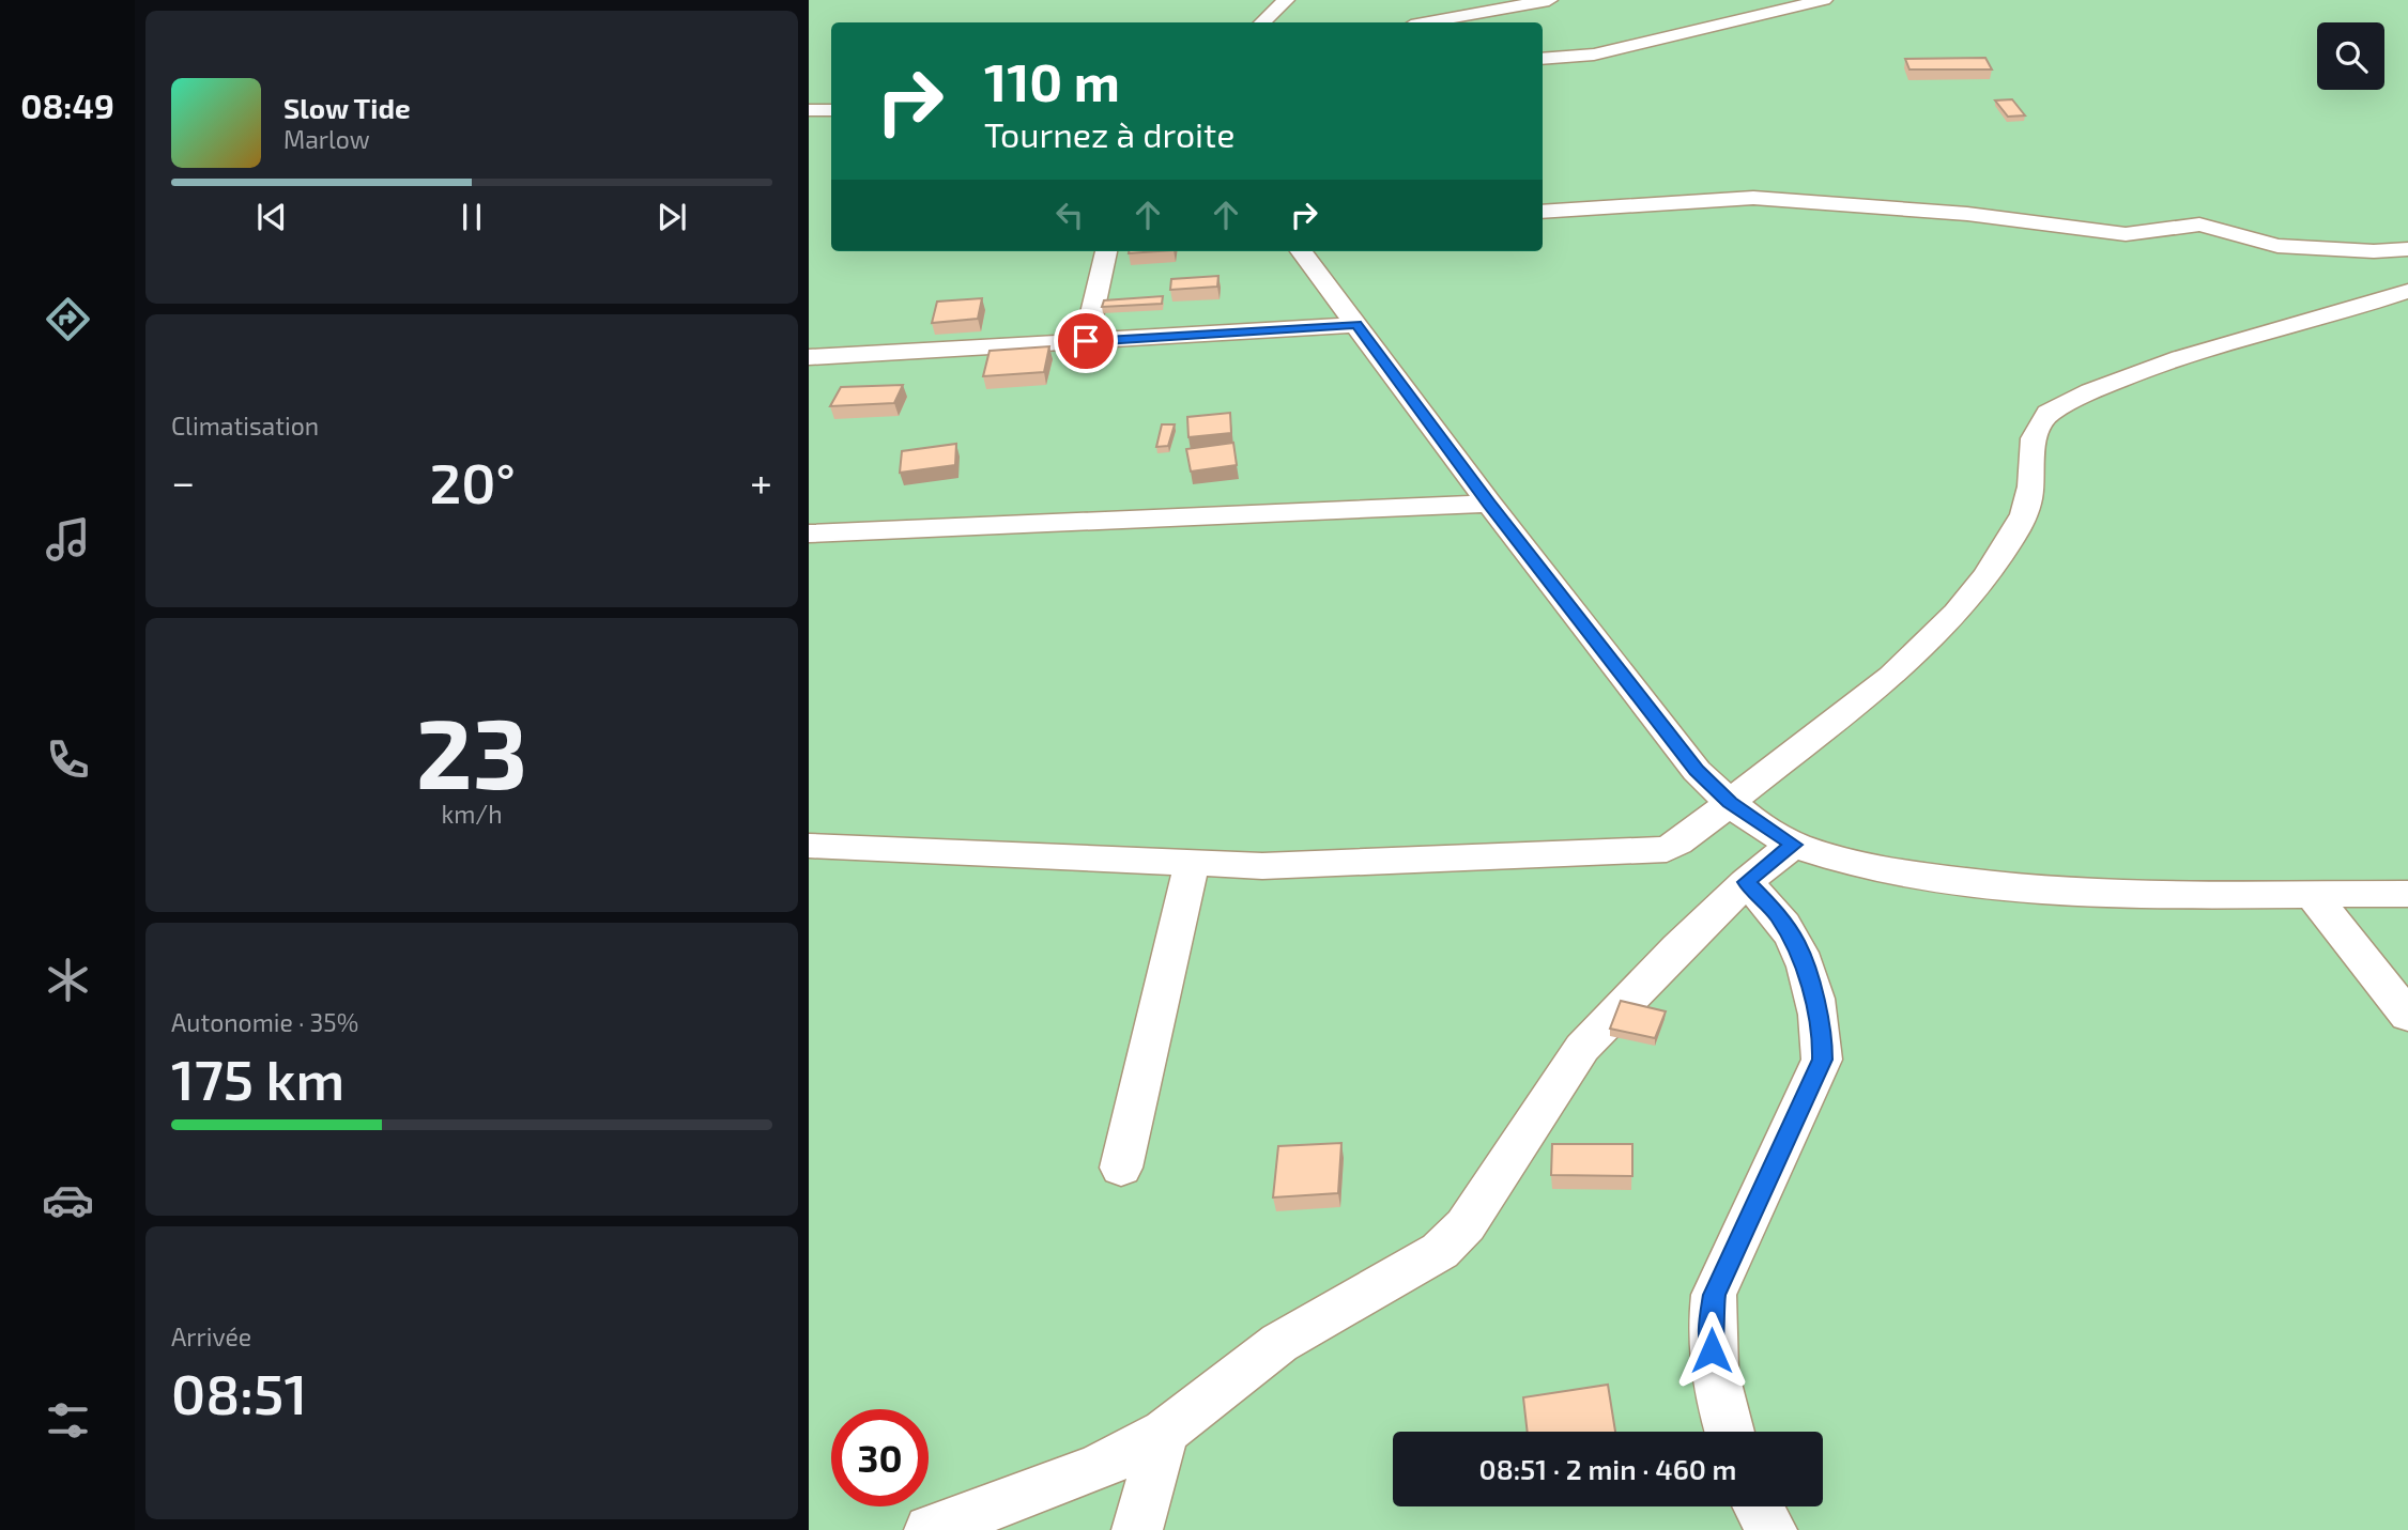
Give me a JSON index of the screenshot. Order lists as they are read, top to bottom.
{
  "page": {
    "tabs": "08:49",
    "turn": ["110 m", "Tournez à droite"],
    "song": ["Slow Tide", "Marlow"],
    "tile": [
      "Climatisation",
      ["23", "km/h"],
      ["Autonomie · 35%", "175 km"],
      ["Arrivée", "08:51"]
    ],
    "heat": ["−", "20°", "+"],
    "limit": "30",
    "trip": "08:51 · 2 min · 460 m"
  }
}
